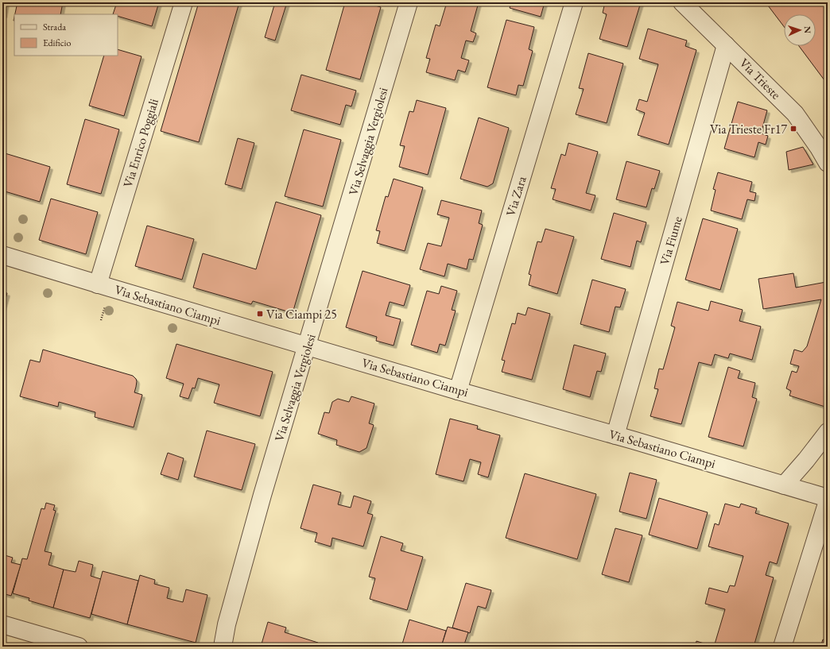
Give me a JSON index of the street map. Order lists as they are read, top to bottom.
{
  "streets": {
    "street": [
      "Via Trieste",
      "Via Selvaggia Vergiolesi",
      "Via Enrico Poggiali",
      "Via Zara",
      "Via Fiume",
      "Via Sebastiano Ciampi"
    ]
  },
  "crossings": [
    ["Via Trieste", "Via Fiume"],
    ["Via Selvaggia Vergiolesi", "Via Sebastiano Ciampi"],
    ["Via Enrico Poggiali", "Via Sebastiano Ciampi"],
    ["Via Zara", "Via Sebastiano Ciampi"],
    ["Via Fiume", "Via Sebastiano Ciampi"]
  ],
  "places": {
    "transit": ["Via Trieste Fr17", "Via Ciampi 25"]
  },
  "legend": ["Strada", "Edificio"],
  "north": "right"
}
